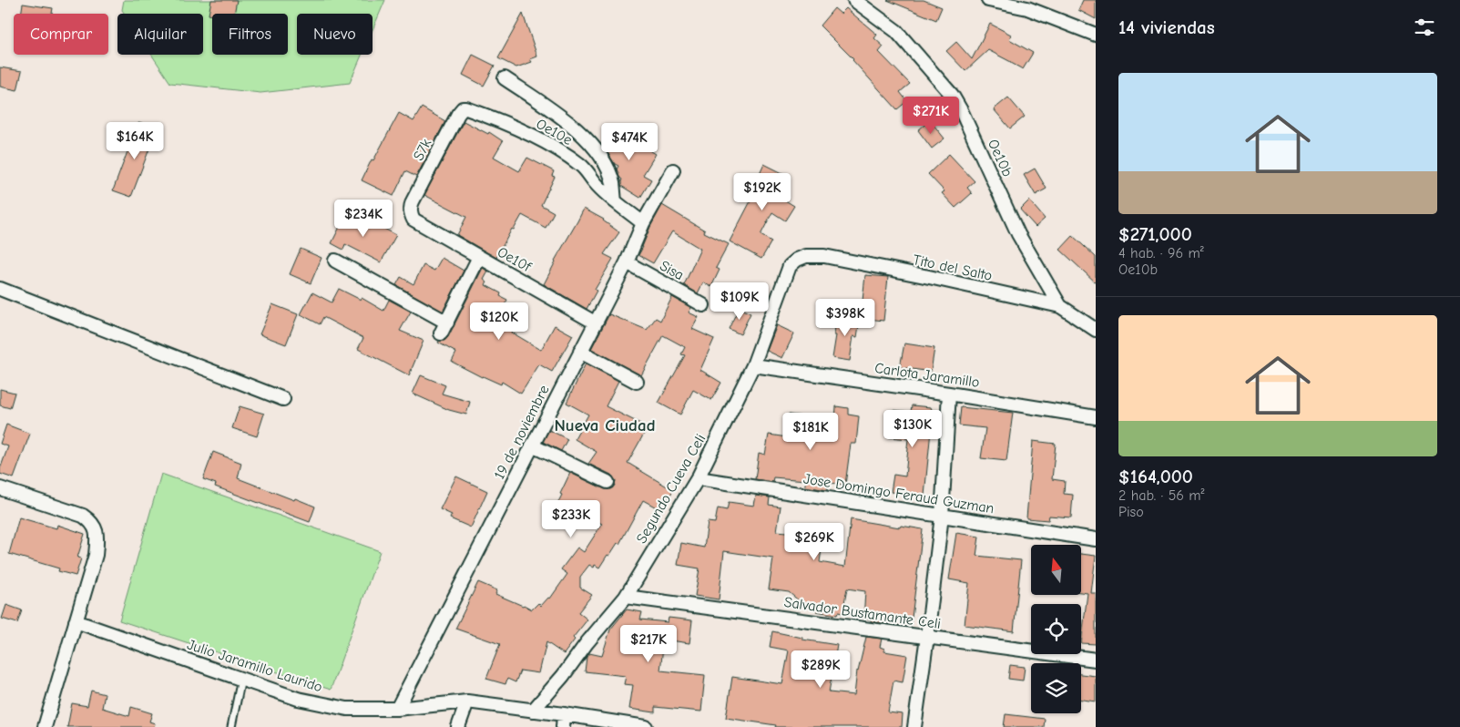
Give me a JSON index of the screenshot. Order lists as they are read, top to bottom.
{
  "streets": {
    "street": [
      "Oe10e",
      "S7k",
      "Oe10b",
      "Oe10f",
      "Tito del Salto",
      "Sisa",
      "Carlota Jaramillo",
      "19 de noviembre",
      "Segundo Cueva Celi",
      "Jose Domingo Feraud Guzman",
      "Salvador Bustamante Celi",
      "Julio Jaramillo Laurido"
    ]
  },
  "crossings": [
    ["Oe10e", "S7k"],
    ["Oe10e", "19 de noviembre"],
    ["S7k", "Oe10f"],
    ["Oe10b", "Tito del Salto"],
    ["Oe10f", "19 de noviembre"],
    ["Tito del Salto", "Segundo Cueva Celi"],
    ["Sisa", "19 de noviembre"],
    ["Carlota Jaramillo", "Segundo Cueva Celi"],
    ["19 de noviembre", "Julio Jaramillo Laurido"],
    ["Segundo Cueva Celi", "Jose Domingo Feraud Guzman"],
    ["Segundo Cueva Celi", "Salvador Bustamante Celi"],
    ["Segundo Cueva Celi", "Julio Jaramillo Laurido"]
  ],
  "districts": ["Nueva Ciudad"],
  "north": "top",
  "page": {
    "heading": "14 viviendas",
    "chip": [
      "Comprar",
      "Alquilar",
      "Filtros",
      "Nuevo"
    ],
    "list": [
      {
        "name": "$271,000",
        "note": "4 hab. · 96 m² · Oe10b"
      },
      {
        "name": "$164,000",
        "note": "2 hab. · 56 m² · Piso"
      }
    ],
    "price": [
      "$271K",
      "$164K",
      "$474K",
      "$192K",
      "$234K",
      "$109K",
      "$398K",
      "$120K",
      "$130K",
      "$181K",
      "$233K",
      "$269K",
      "$217K",
      "$289K"
    ]
  }
}
